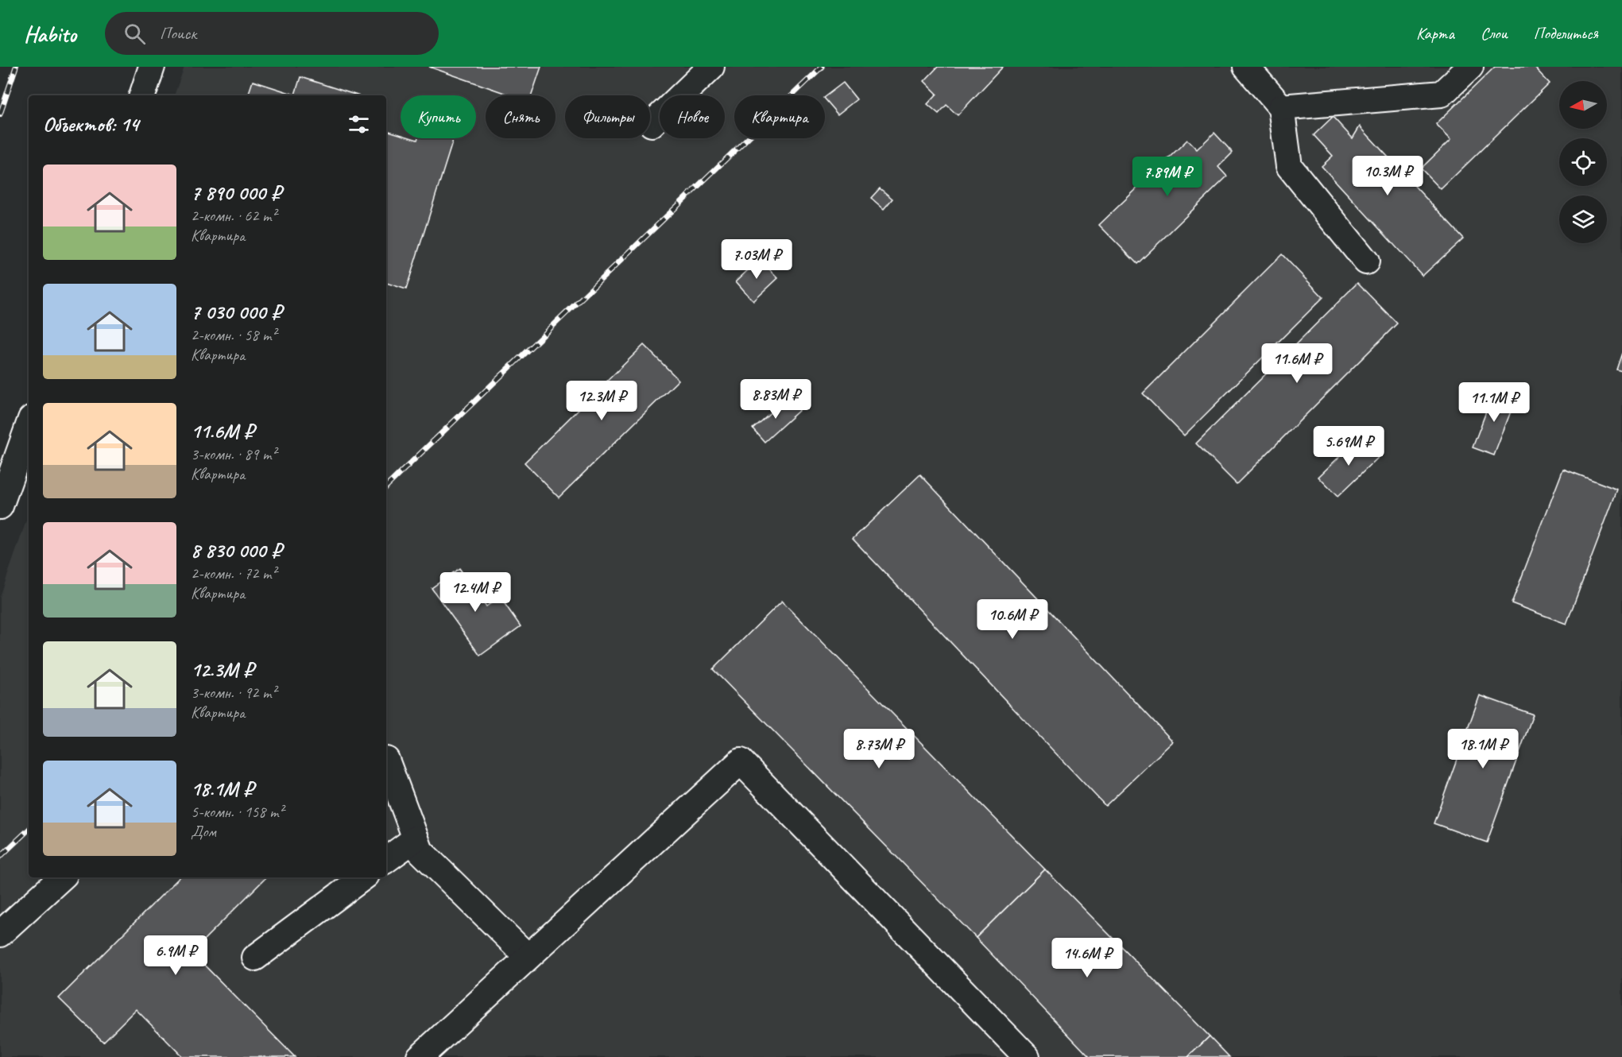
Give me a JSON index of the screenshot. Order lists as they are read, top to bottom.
{
  "north": "left",
  "page": {
    "header": "Habito",
    "search": "Поиск",
    "nav": ["Карта", "Слои", "Поделиться"],
    "chip": [
      "Купить",
      "Снять",
      "Фильтры",
      "Новое",
      "Квартира"
    ],
    "heading": "Объектов: 14",
    "list": [
      {
        "name": "7 890 000 ₽",
        "note": "2-комн. · 62 m² · Квартира"
      },
      {
        "name": "7 030 000 ₽",
        "note": "2-комн. · 58 m² · Квартира"
      },
      {
        "name": "11.6M ₽",
        "note": "3-комн. · 89 m² · Квартира"
      },
      {
        "name": "8 830 000 ₽",
        "note": "2-комн. · 72 m² · Квартира"
      },
      {
        "name": "12.3M ₽",
        "note": "3-комн. · 92 m² · Квартира"
      },
      {
        "name": "18.1M ₽",
        "note": "5-комн. · 158 m² · Дом"
      }
    ],
    "price": [
      "10.3M ₽",
      "7.89M ₽",
      "7.03M ₽",
      "11.6M ₽",
      "8.83M ₽",
      "12.3M ₽",
      "11.1M ₽",
      "5.69M ₽",
      "12.4M ₽",
      "10.6M ₽",
      "8.73M ₽",
      "18.1M ₽",
      "6.9M ₽",
      "14.6M ₽"
    ]
  }
}
